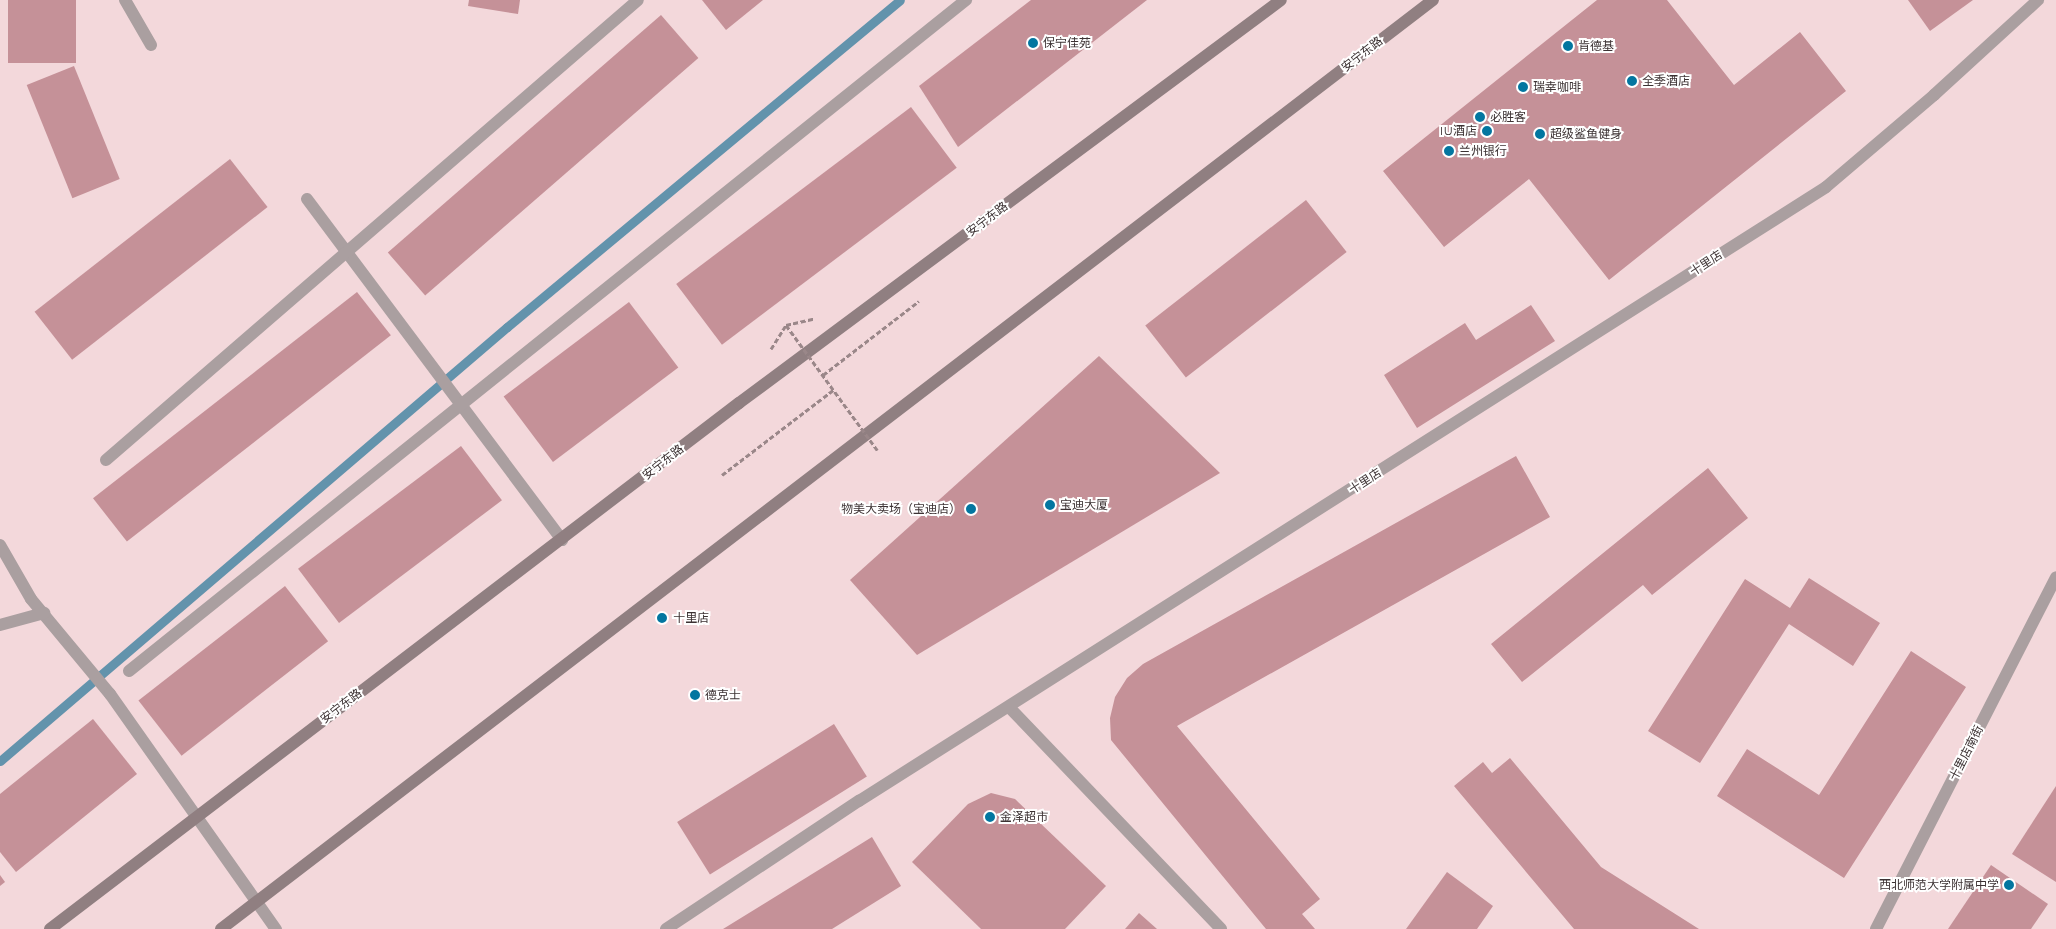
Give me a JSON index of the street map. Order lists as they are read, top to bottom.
{
  "streets": {
    "main road": ["安宁东路"],
    "street": ["十里店", "十里店南街"]
  },
  "places": [
    "保宁佳苑",
    "肯德基",
    "全季酒店",
    "瑞幸咖啡",
    "必胜客",
    "IU酒店",
    "超级鲨鱼健身",
    "兰州银行",
    "宝迪大厦",
    "物美大卖场（宝迪店）",
    "十里店",
    "德克士",
    "金泽超市",
    "西北师范大学附属中学"
  ]
}
